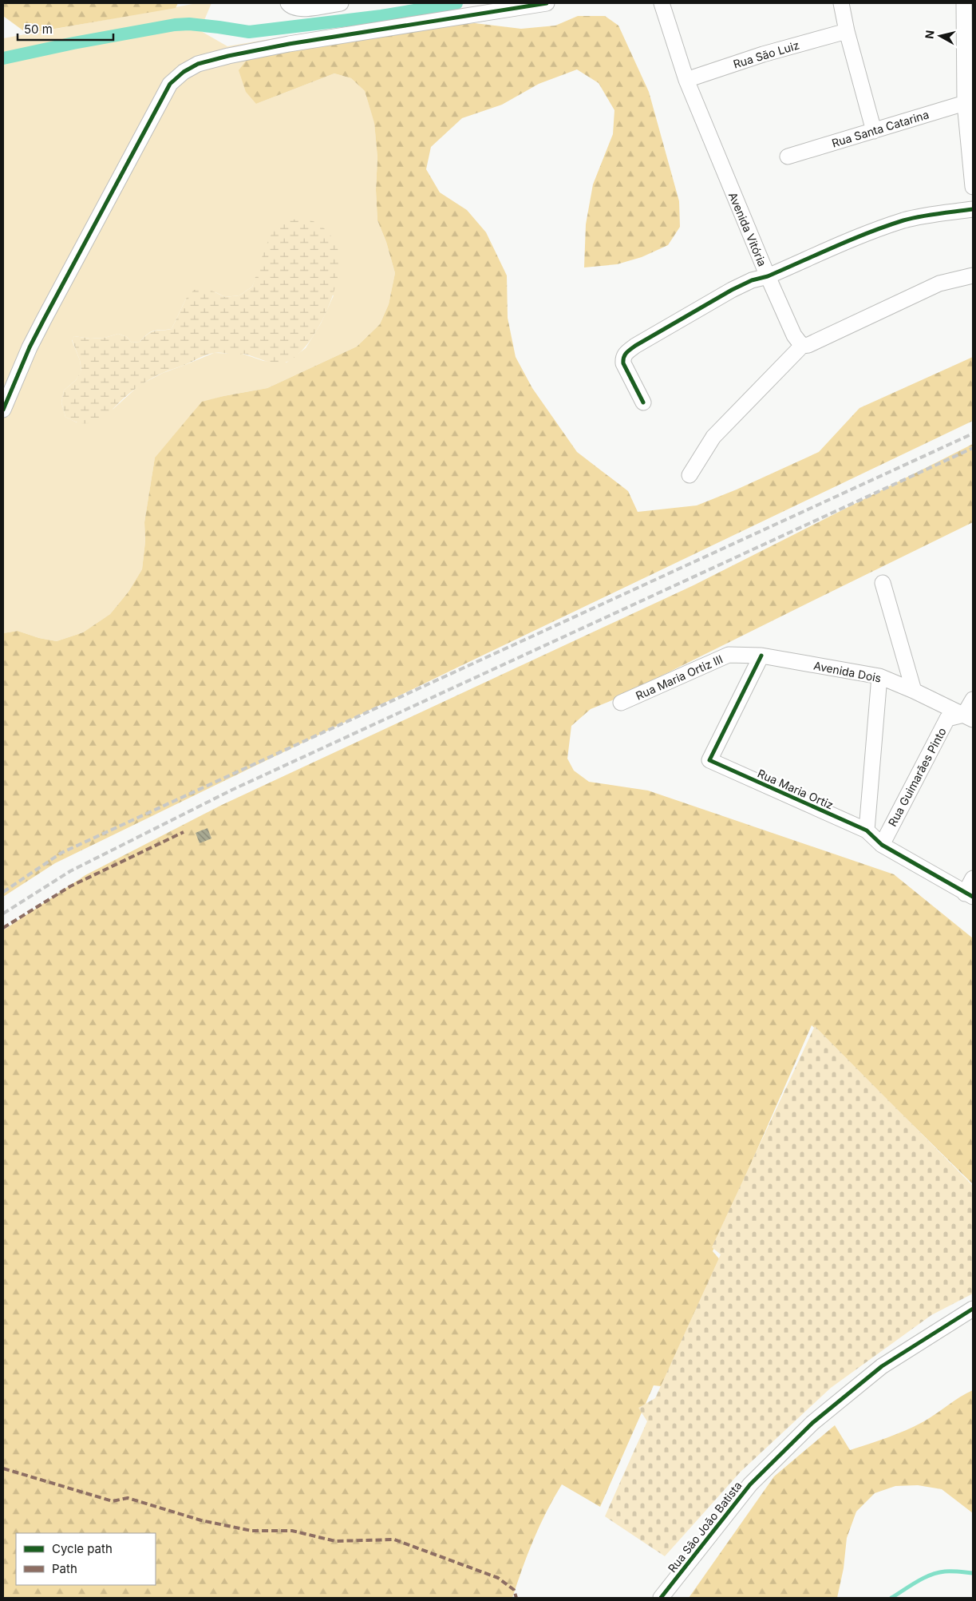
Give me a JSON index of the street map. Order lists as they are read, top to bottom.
{
  "streets": {
    "street": [
      "Rua São Luiz",
      "Rua Santa Catarina",
      "Avenida Vitória",
      "Avenida Dois",
      "Rua Maria Ortiz III",
      "Rua Guimarães Pinto",
      "Rua Maria Ortiz",
      "Rua São João Batista"
    ]
  },
  "crossings": [
    ["Rua São Luiz", "Avenida Vitória"],
    ["Avenida Dois", "Rua Maria Ortiz III"],
    ["Avenida Dois", "Rua Guimarães Pinto"],
    ["Avenida Dois", "Rua Maria Ortiz"],
    ["Rua Maria Ortiz III", "Rua Maria Ortiz"],
    ["Rua Guimarães Pinto", "Rua Maria Ortiz"]
  ],
  "legend": ["Cycle path", "Path"],
  "scale_bar": "50 m",
  "north": "left"
}
